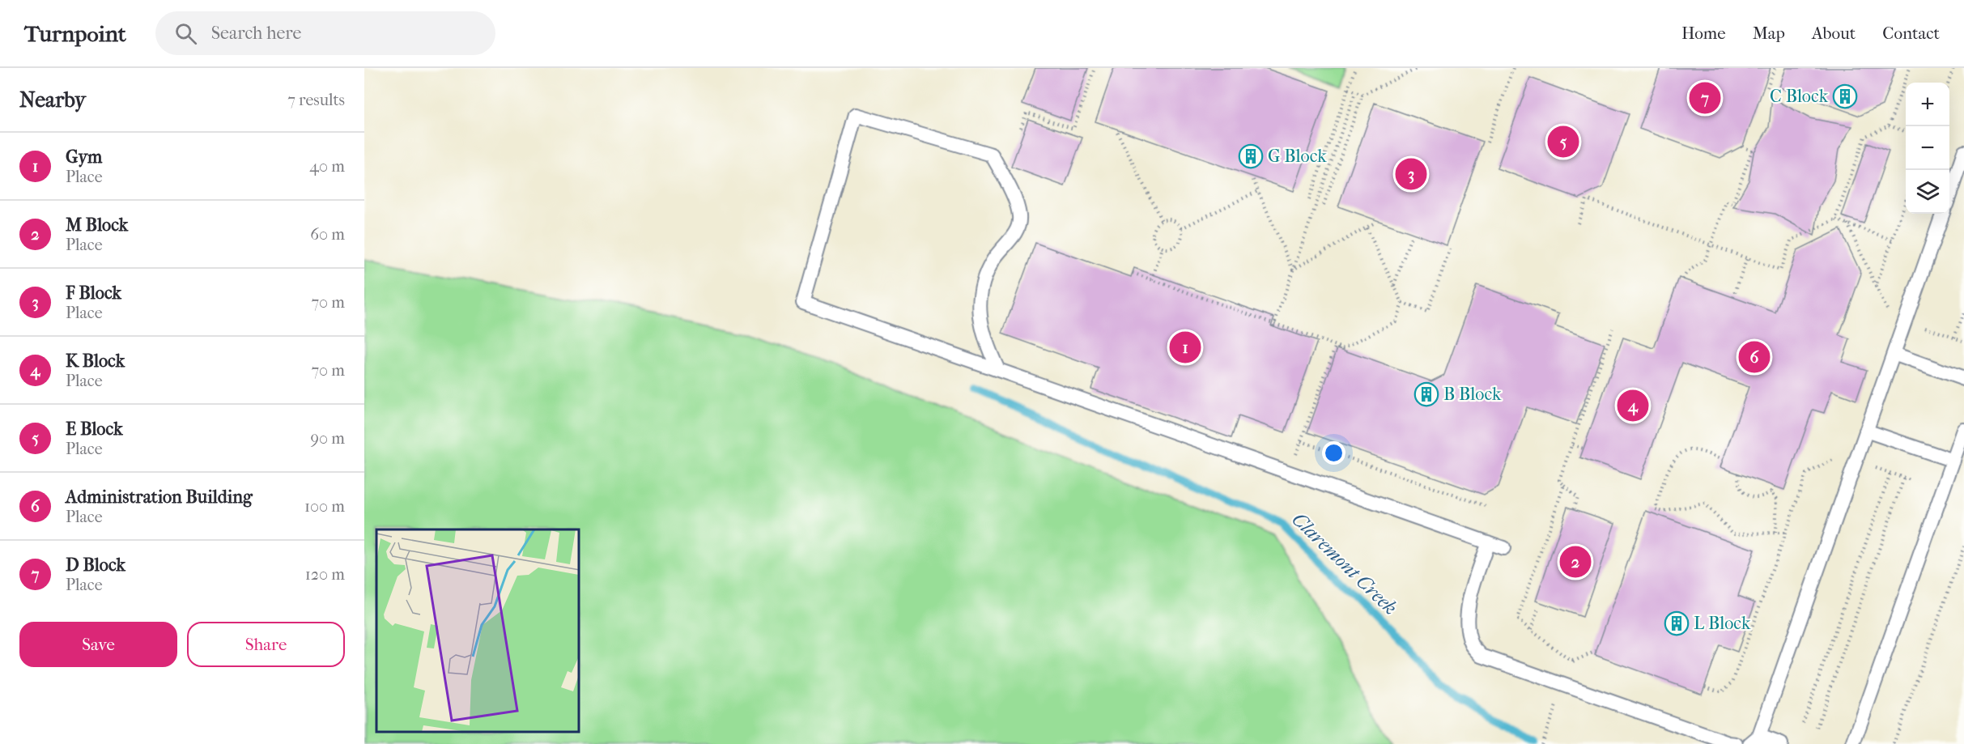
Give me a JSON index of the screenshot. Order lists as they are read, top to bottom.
{
  "water": ["Claremont Creek"],
  "places": {
    "building": [
      "C Block",
      "G Block",
      "B Block",
      "L Block"
    ]
  },
  "page": {
    "header": "Turnpoint",
    "search": "Search here",
    "nav": [
      "Home",
      "Map",
      "About",
      "Contact"
    ],
    "heading": ["Nearby", "7 results"],
    "pins": [
      "7",
      "5",
      "3",
      "1",
      "6",
      "4",
      "2"
    ],
    "map_buttons": ["+", "−"],
    "list": [
      {
        "mark": "1",
        "name": "Gym",
        "note": "Place",
        "value": "40 m"
      },
      {
        "mark": "2",
        "name": "M Block",
        "note": "Place",
        "value": "60 m"
      },
      {
        "mark": "3",
        "name": "F Block",
        "note": "Place",
        "value": "70 m"
      },
      {
        "mark": "4",
        "name": "K Block",
        "note": "Place",
        "value": "70 m"
      },
      {
        "mark": "5",
        "name": "E Block",
        "note": "Place",
        "value": "90 m"
      },
      {
        "mark": "6",
        "name": "Administration Building",
        "note": "Place",
        "value": "100 m"
      },
      {
        "mark": "7",
        "name": "D Block",
        "note": "Place",
        "value": "120 m"
      }
    ],
    "buttons": ["Save", "Share"]
  }
}
